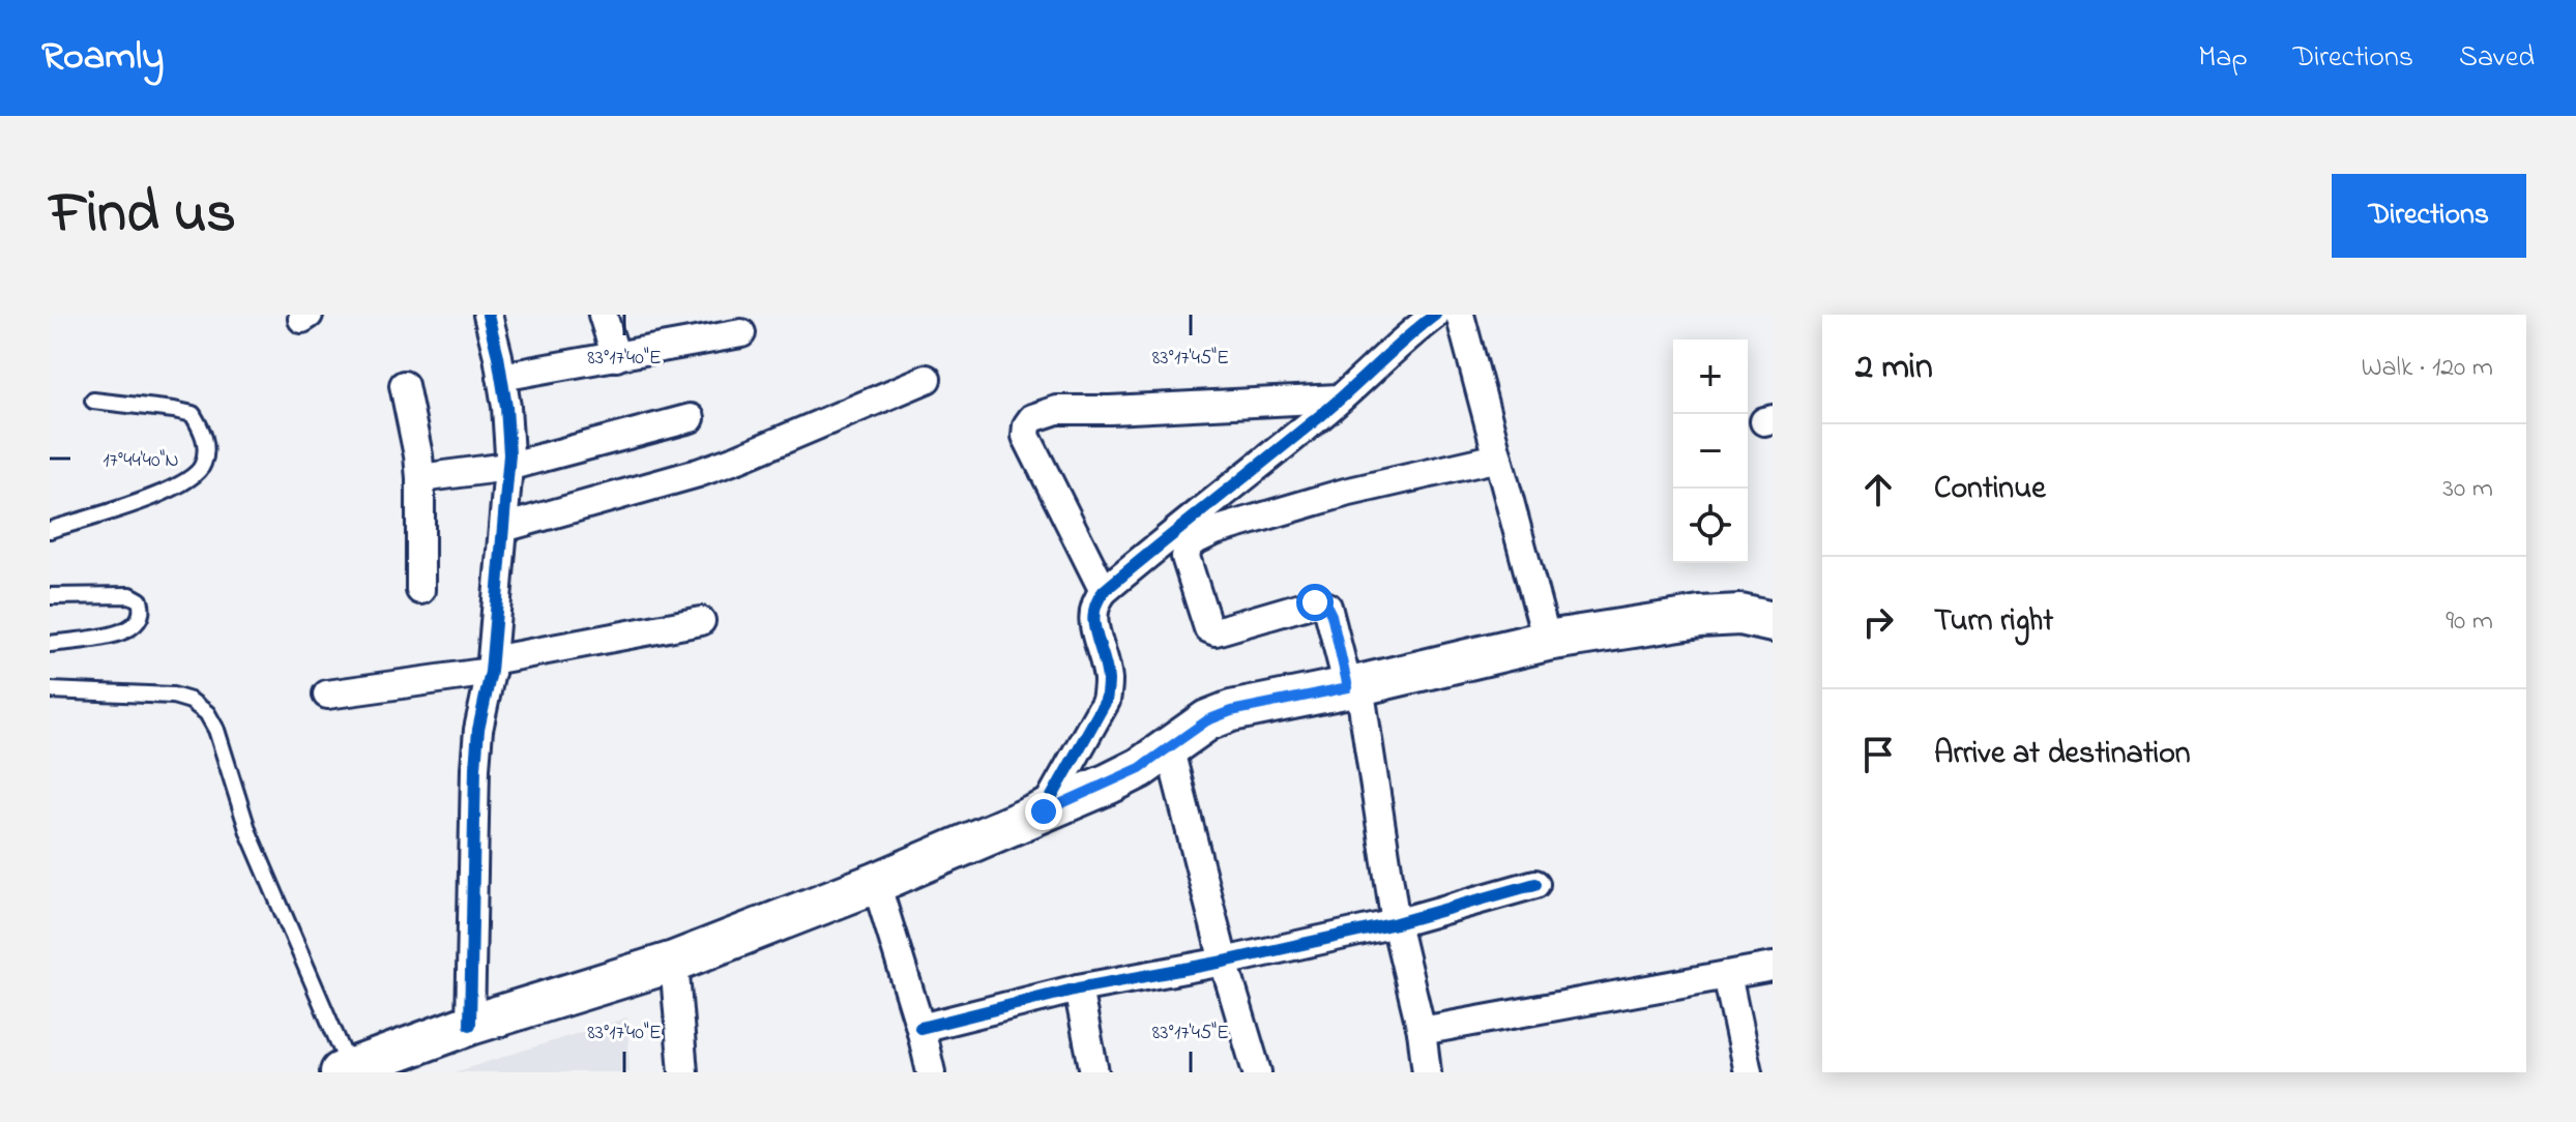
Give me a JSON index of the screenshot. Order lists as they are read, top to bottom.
{
  "page": {
    "header": "Roamly",
    "nav": ["Map", "Directions", "Saved"],
    "title": "Find us",
    "buttons": "Directions",
    "heading": ["2 min", "Walk · 120 m"],
    "map_buttons": ["+", "−"],
    "list": [
      ["Continue", "30 m"],
      ["Turn right", "90 m"],
      "Arrive at destination"
    ]
  },
  "coordinates": ["83°17'40\"E", "83°17'45\"E", "17°44'40\"N"]
}
